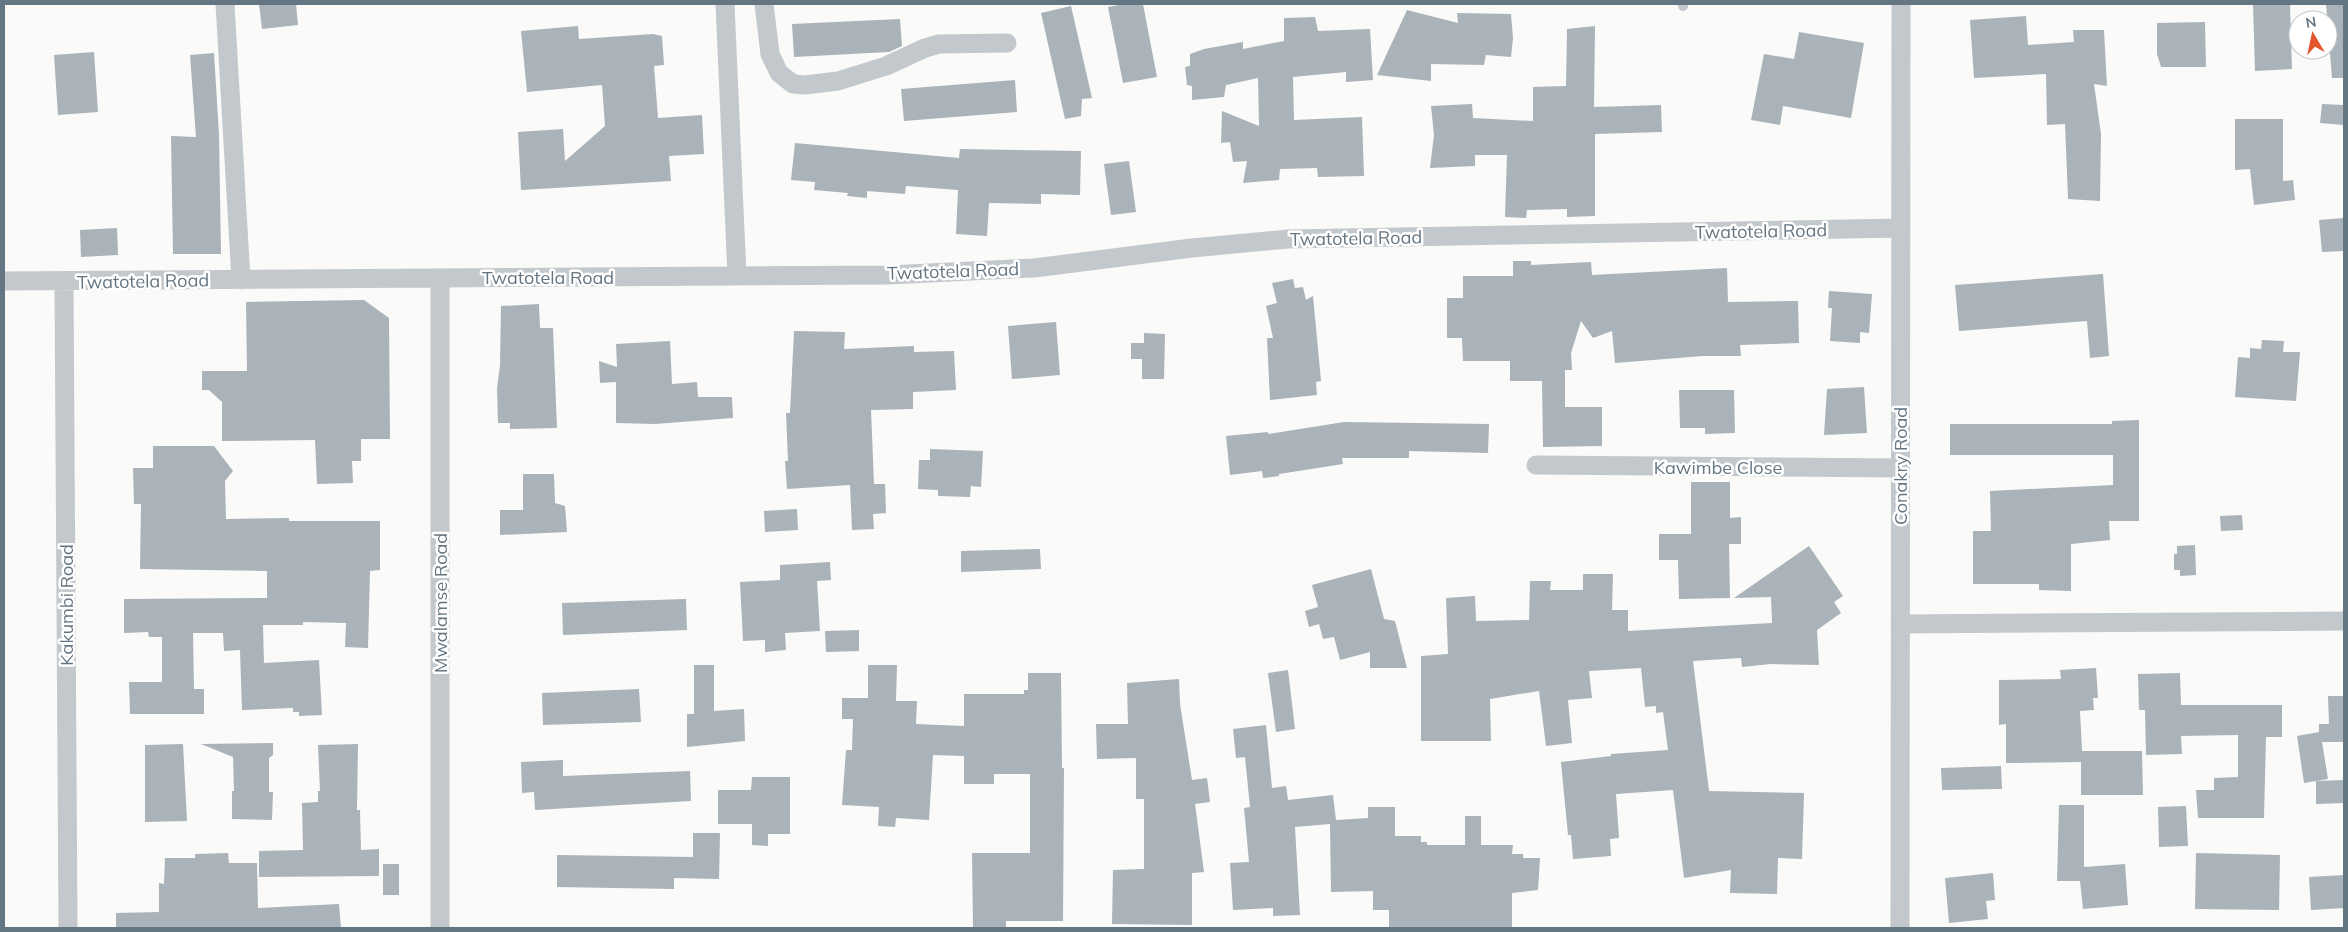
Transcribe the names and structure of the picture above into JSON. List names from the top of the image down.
{
  "streets": {
    "street": [
      "Twatotela Road",
      "Conakry Road",
      "Kawimbe Close",
      "Mwalamse Road",
      "Kakumbi Road"
    ]
  },
  "crossings": [
    ["Twatotela Road", "Conakry Road"],
    ["Twatotela Road", "Mwalamse Road"],
    ["Twatotela Road", "Kakumbi Road"],
    ["Conakry Road", "Kawimbe Close"]
  ],
  "north": "top"
}
